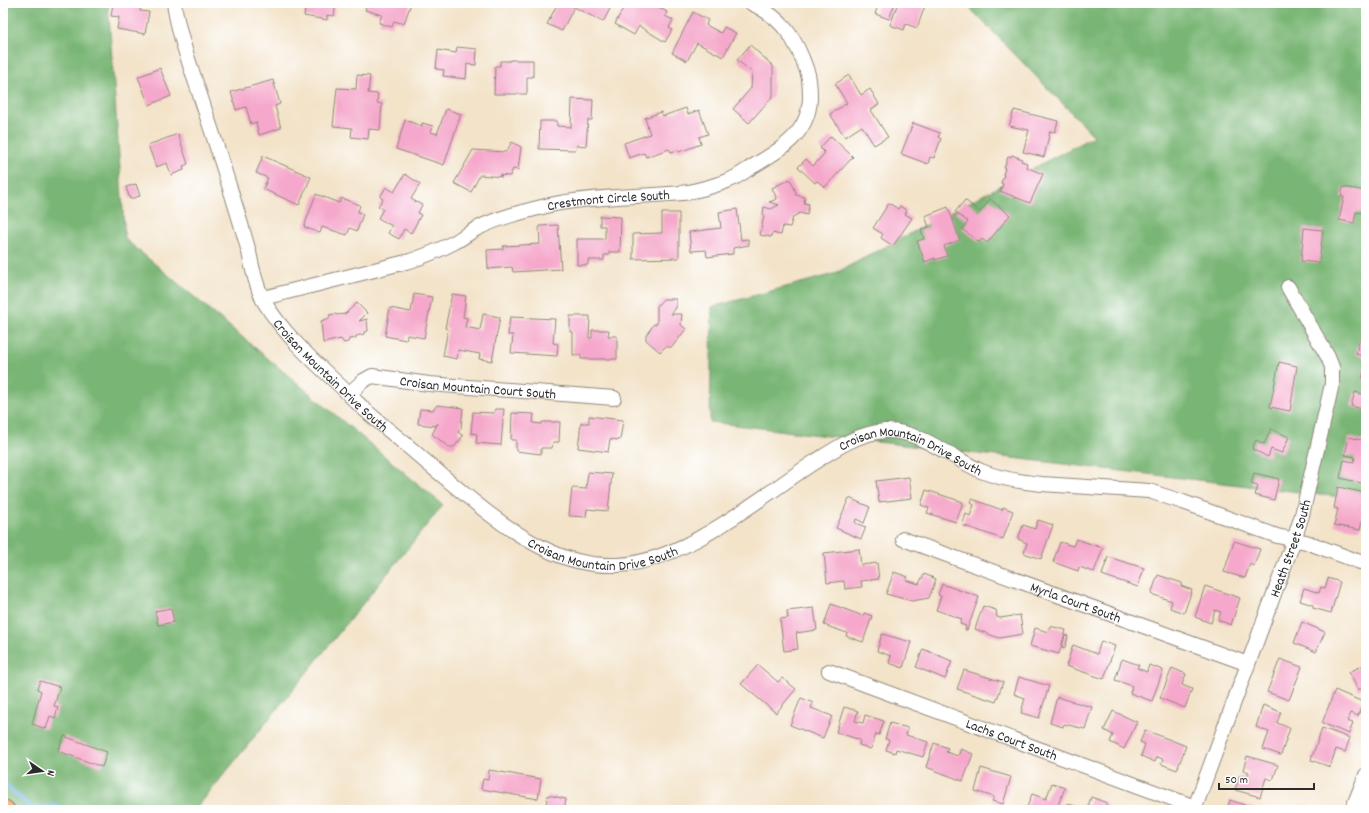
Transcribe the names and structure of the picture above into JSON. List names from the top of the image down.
{
  "streets": {
    "street": [
      "Crestmont Circle South",
      "Croisan Mountain Drive South",
      "Croisan Mountain Court South",
      "Heath Street South",
      "Myrla Court South",
      "Lachs Court South"
    ]
  },
  "crossings": [
    ["Crestmont Circle South", "Croisan Mountain Drive South"],
    ["Croisan Mountain Drive South", "Croisan Mountain Court South"],
    ["Croisan Mountain Drive South", "Heath Street South"],
    ["Heath Street South", "Myrla Court South"],
    ["Heath Street South", "Lachs Court South"]
  ],
  "scale_bar": "50 m",
  "north": "right"
}
